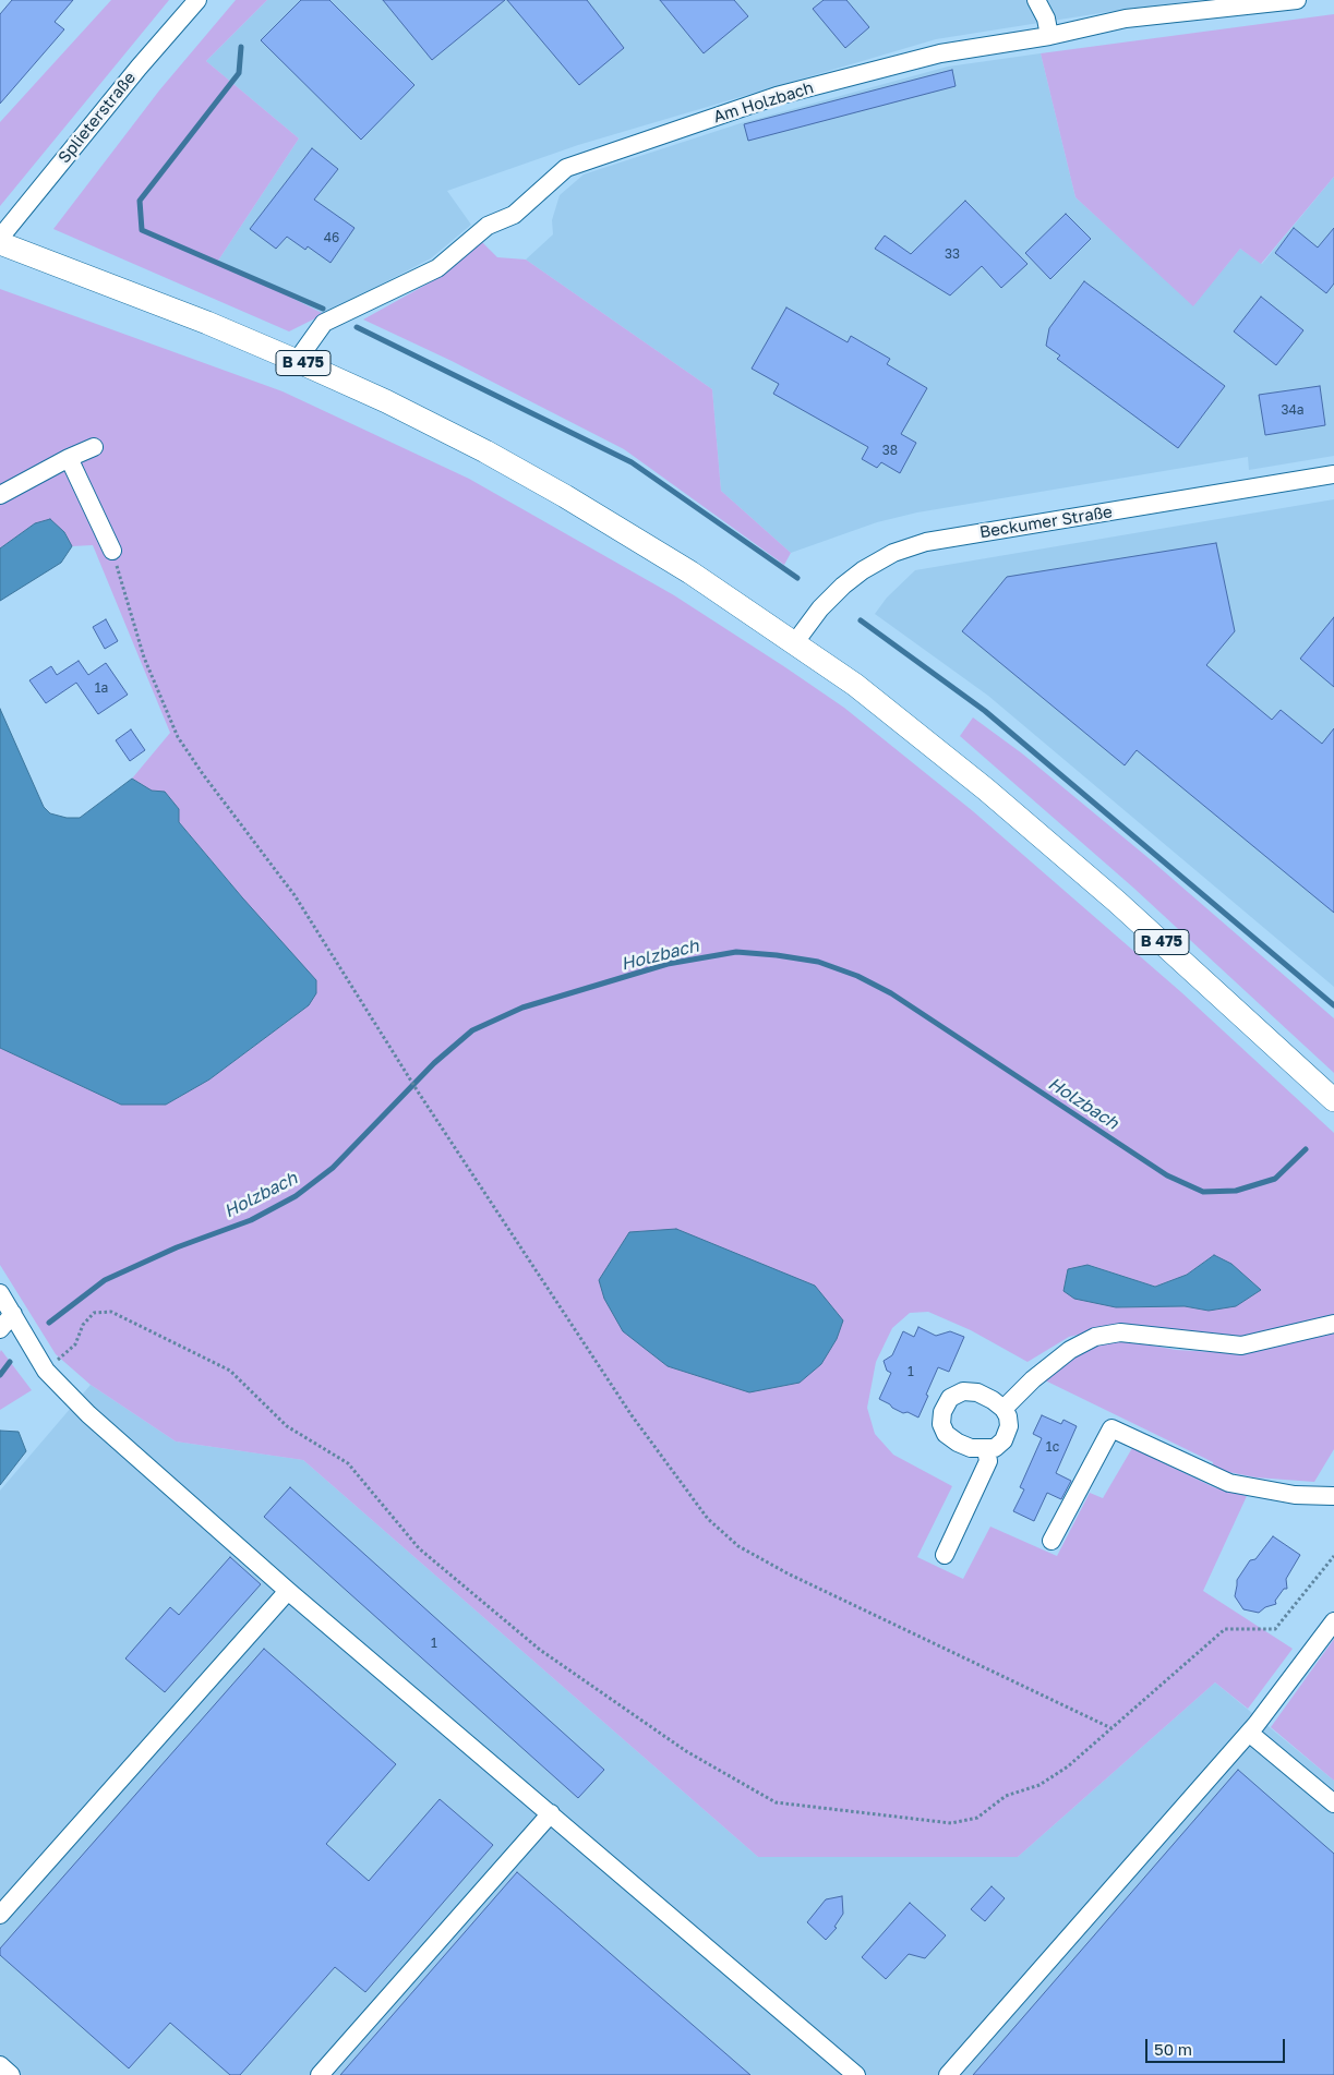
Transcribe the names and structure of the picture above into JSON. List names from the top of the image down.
{
  "streets": {
    "main road": ["B 475"],
    "street": ["Am Holzbach", "Splieterstraße", "Beckumer Straße"]
  },
  "crossings": [
    ["Am Holzbach", "B 475"],
    ["B 475", "Beckumer Straße"]
  ],
  "water": ["Holzbach"],
  "house_numbers": [
    "46",
    "33",
    "34a",
    "38",
    "1a",
    "1",
    "1c",
    "1"
  ],
  "scale_bar": "50 m"
}
